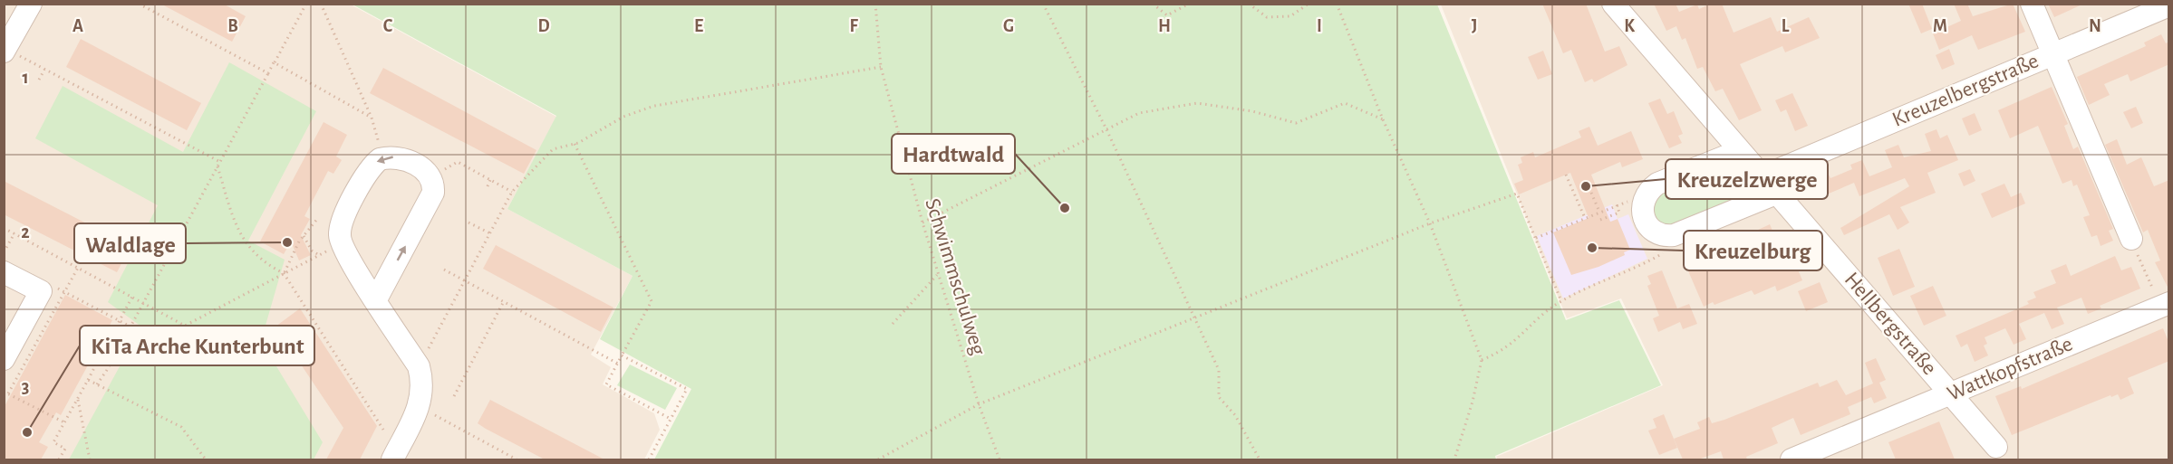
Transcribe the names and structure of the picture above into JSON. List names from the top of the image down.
{
  "streets": {
    "street": ["Kreuzelbergstraße", "Hellbergstraße", "Wattkopfstraße"],
    "path": ["Schwimmschulweg"]
  },
  "crossings": [
    ["Kreuzelbergstraße", "Hellbergstraße"],
    ["Hellbergstraße", "Wattkopfstraße"]
  ],
  "places": [
    "Kreuzelzwerge",
    "Hardtwald",
    "Waldlage",
    "Kreuzelburg",
    "KiTa Arche Kunterbunt"
  ],
  "grid": {
    "columns": [
      "A",
      "B",
      "C",
      "D",
      "E",
      "F",
      "G",
      "H",
      "I",
      "J",
      "K",
      "L",
      "M",
      "N"
    ],
    "rows": ["1", "2", "3"]
  }
}
